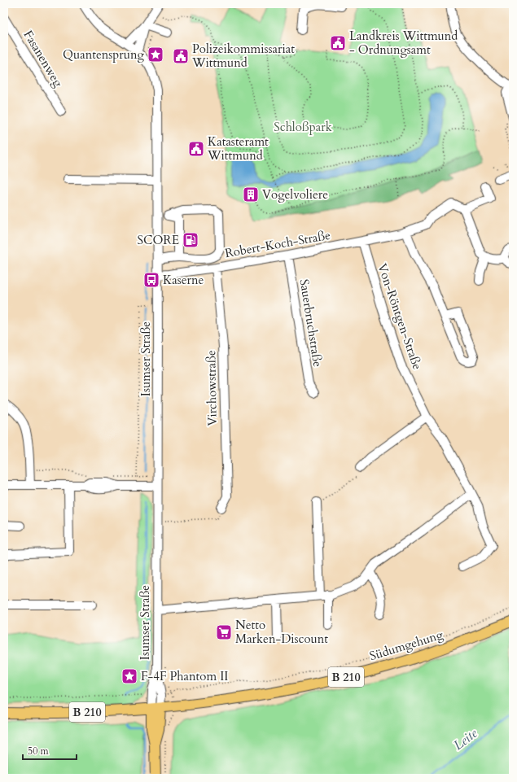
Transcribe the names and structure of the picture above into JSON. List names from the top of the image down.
{
  "streets": {
    "main road": ["Südumgehung", "B 210"],
    "street": [
      "Fasanenweg",
      "Robert-Koch-Straße",
      "Von-Röntgen-Straße",
      "Sauerbruchstraße",
      "Isumser Straße",
      "Virchowstraße"
    ]
  },
  "crossings": [
    ["Robert-Koch-Straße", "Von-Röntgen-Straße"],
    ["Robert-Koch-Straße", "Sauerbruchstraße"],
    ["Robert-Koch-Straße", "Isumser Straße"],
    ["Robert-Koch-Straße", "Virchowstraße"],
    ["Isumser Straße", "B 210"],
    ["Südumgehung", "B 210"]
  ],
  "water": ["Leite"],
  "parks": ["Schloßpark"],
  "places": {
    "public building": ["Landkreis Wittmund - Ordnungsamt", "Polizeikommissariat Wittmund", "Katasteramt Wittmund"],
    "place": ["Quantensprung", "F-4F Phantom II"],
    "building": ["Vogelvoliere"],
    "fuel station": ["SCORE"],
    "bus stop": ["Kaserne"],
    "supermarket": ["Netto Marken-Discount"]
  },
  "scale_bar": "50 m"
}
